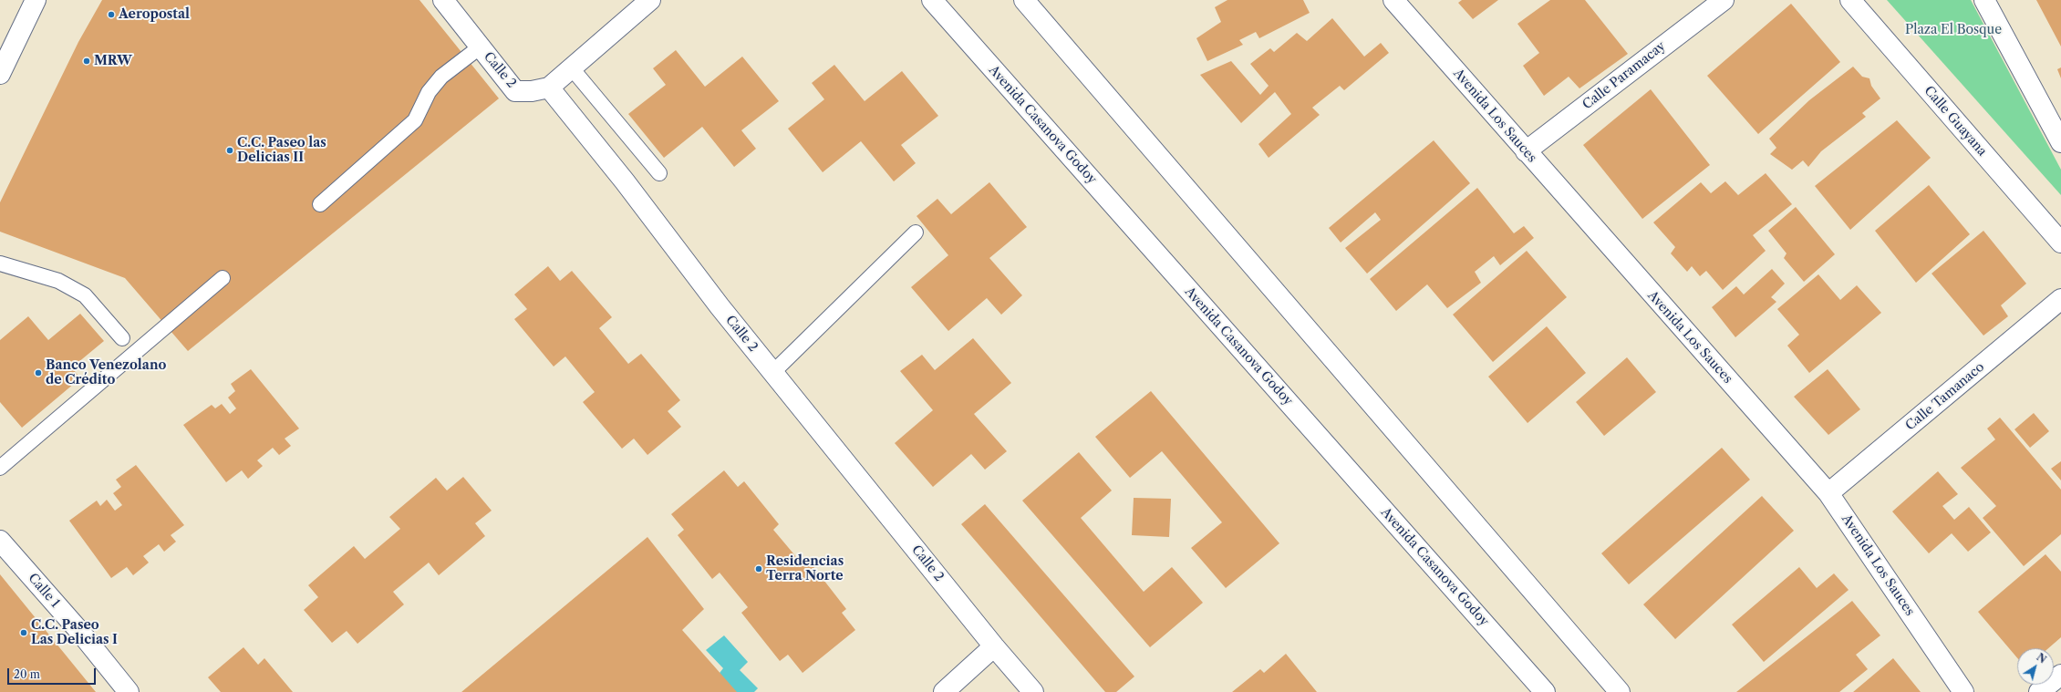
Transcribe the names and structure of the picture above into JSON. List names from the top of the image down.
{
  "streets": {
    "street": [
      "Calle 2",
      "Calle Paramacay",
      "Avenida Los Sauces",
      "Calle Guayana",
      "Avenida Casanova Godoy",
      "Calle Tamanaco",
      "Calle 1"
    ]
  },
  "crossings": [
    ["Calle Paramacay", "Avenida Los Sauces"],
    ["Avenida Los Sauces", "Calle Tamanaco"]
  ],
  "parks": ["Plaza El Bosque"],
  "places": [
    "Aeropostal",
    "MRW",
    "C.C. Paseo las Delicias II",
    "Banco Venezolano de Crédito",
    "Residencias Terra Norte",
    "C.C. Paseo Las Delicias I"
  ],
  "scale_bar": "20 m",
  "north": "top right"
}
